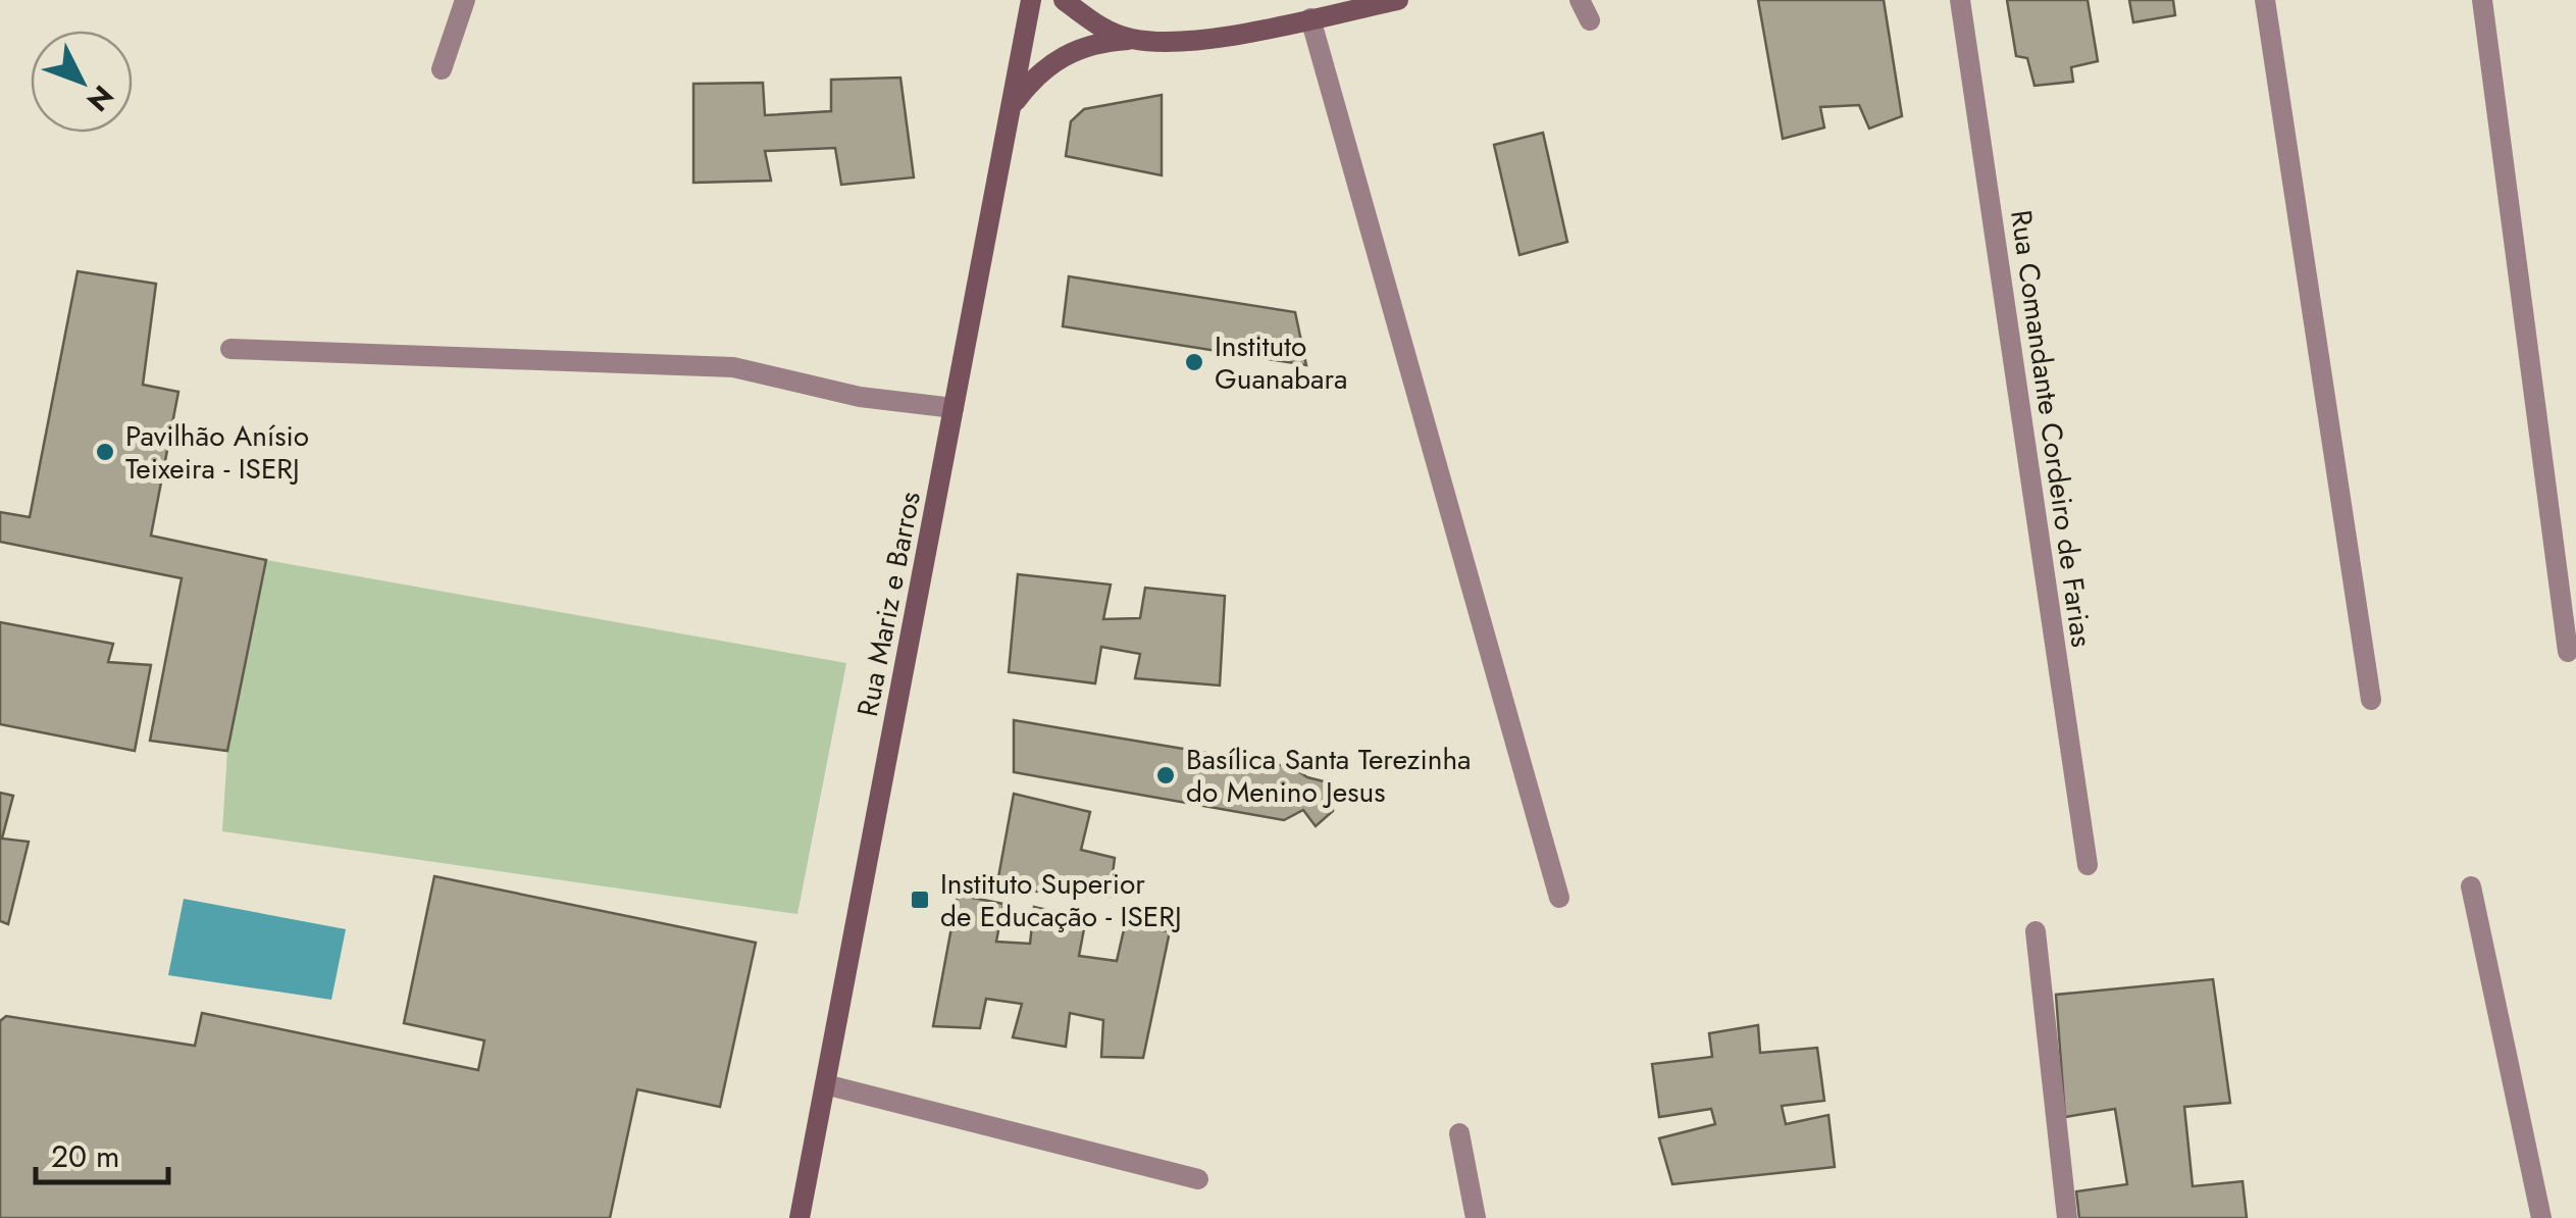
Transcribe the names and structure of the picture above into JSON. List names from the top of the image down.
{
  "streets": {
    "street": ["Rua Comandante Cordeiro de Farias", "Rua Mariz e Barros"]
  },
  "places": {
    "other": ["Instituto Guanabara", "Pavilhão Anísio Teixeira - ISERJ", "Basílica Santa Terezinha do Menino Jesus"],
    "transit": ["Instituto Superior de Educação - ISERJ"]
  },
  "scale_bar": "20 m",
  "north": "bottom right"
}
